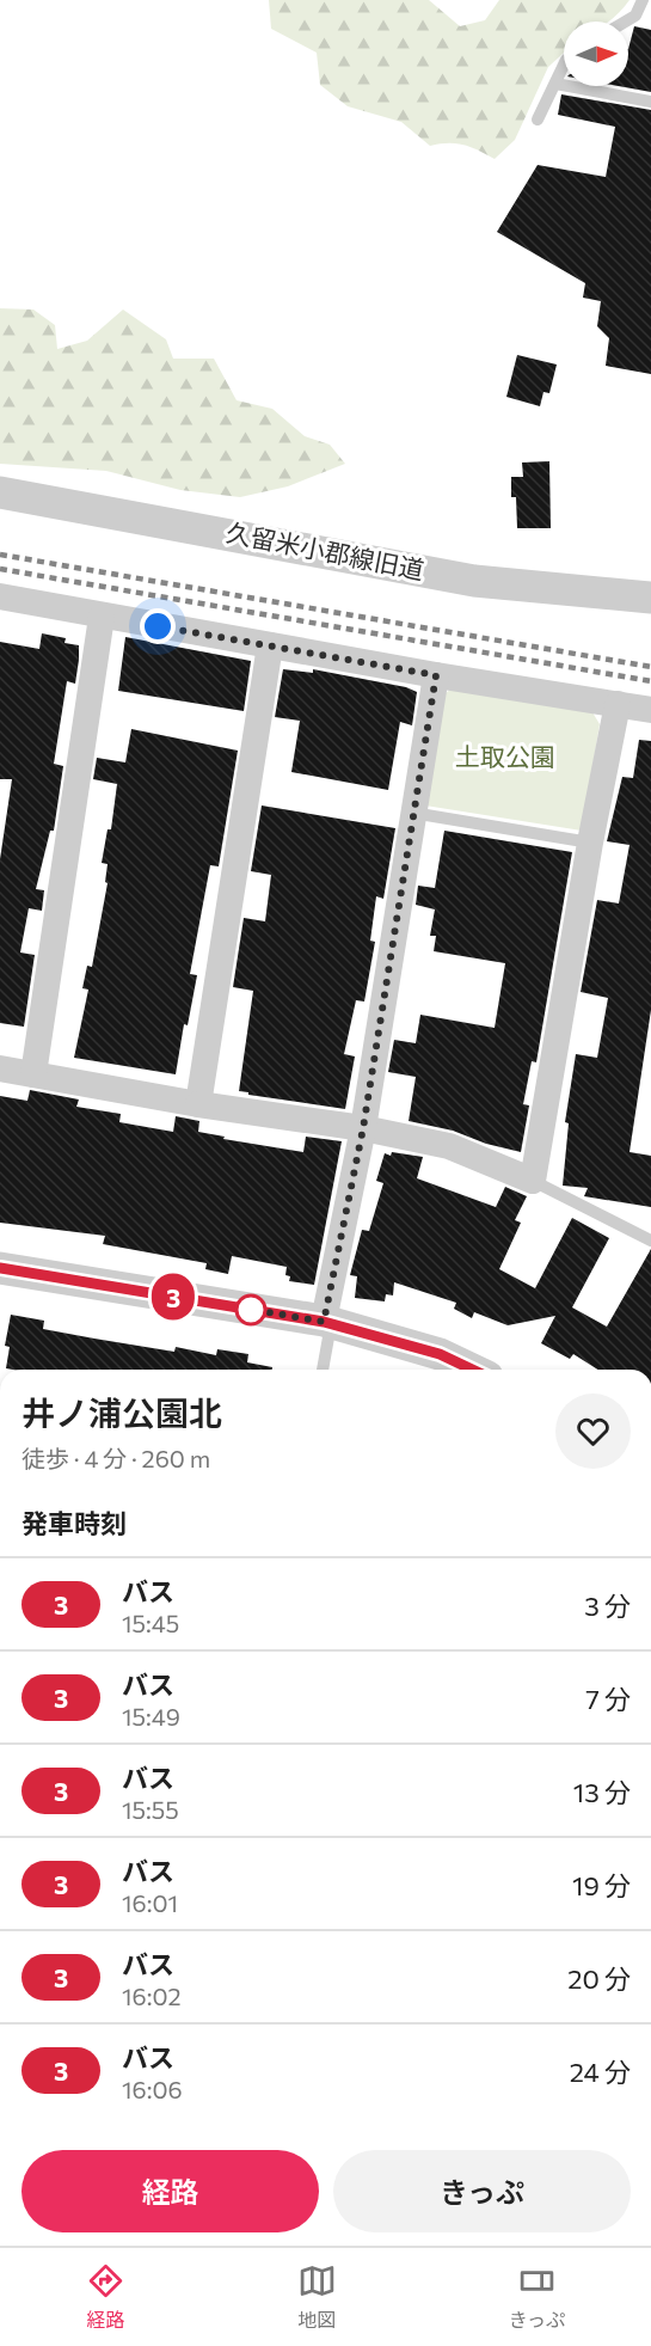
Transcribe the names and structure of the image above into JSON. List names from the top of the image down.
{
  "streets": {
    "street": ["久留米小郡線旧道"]
  },
  "parks": ["土取公園"],
  "lines": ["bus line 3"],
  "north": "right",
  "page": {
    "on_map": "3",
    "heading": [
      ["井ノ浦公園北", "徒歩 · 4 分 · 260 m"],
      "発車時刻"
    ],
    "list": [
      {
        "mark": "3",
        "name": "バス",
        "note": "15:45",
        "value": "3 分"
      },
      {
        "mark": "3",
        "name": "バス",
        "note": "15:49",
        "value": "7 分"
      },
      {
        "mark": "3",
        "name": "バス",
        "note": "15:55",
        "value": "13 分"
      },
      {
        "mark": "3",
        "name": "バス",
        "note": "16:01",
        "value": "19 分"
      },
      {
        "mark": "3",
        "name": "バス",
        "note": "16:02",
        "value": "20 分"
      },
      {
        "mark": "3",
        "name": "バス",
        "note": "16:06",
        "value": "24 分"
      }
    ],
    "buttons": ["経路", "きっぷ"],
    "tabs": ["経路", "地図", "きっぷ"]
  }
}
